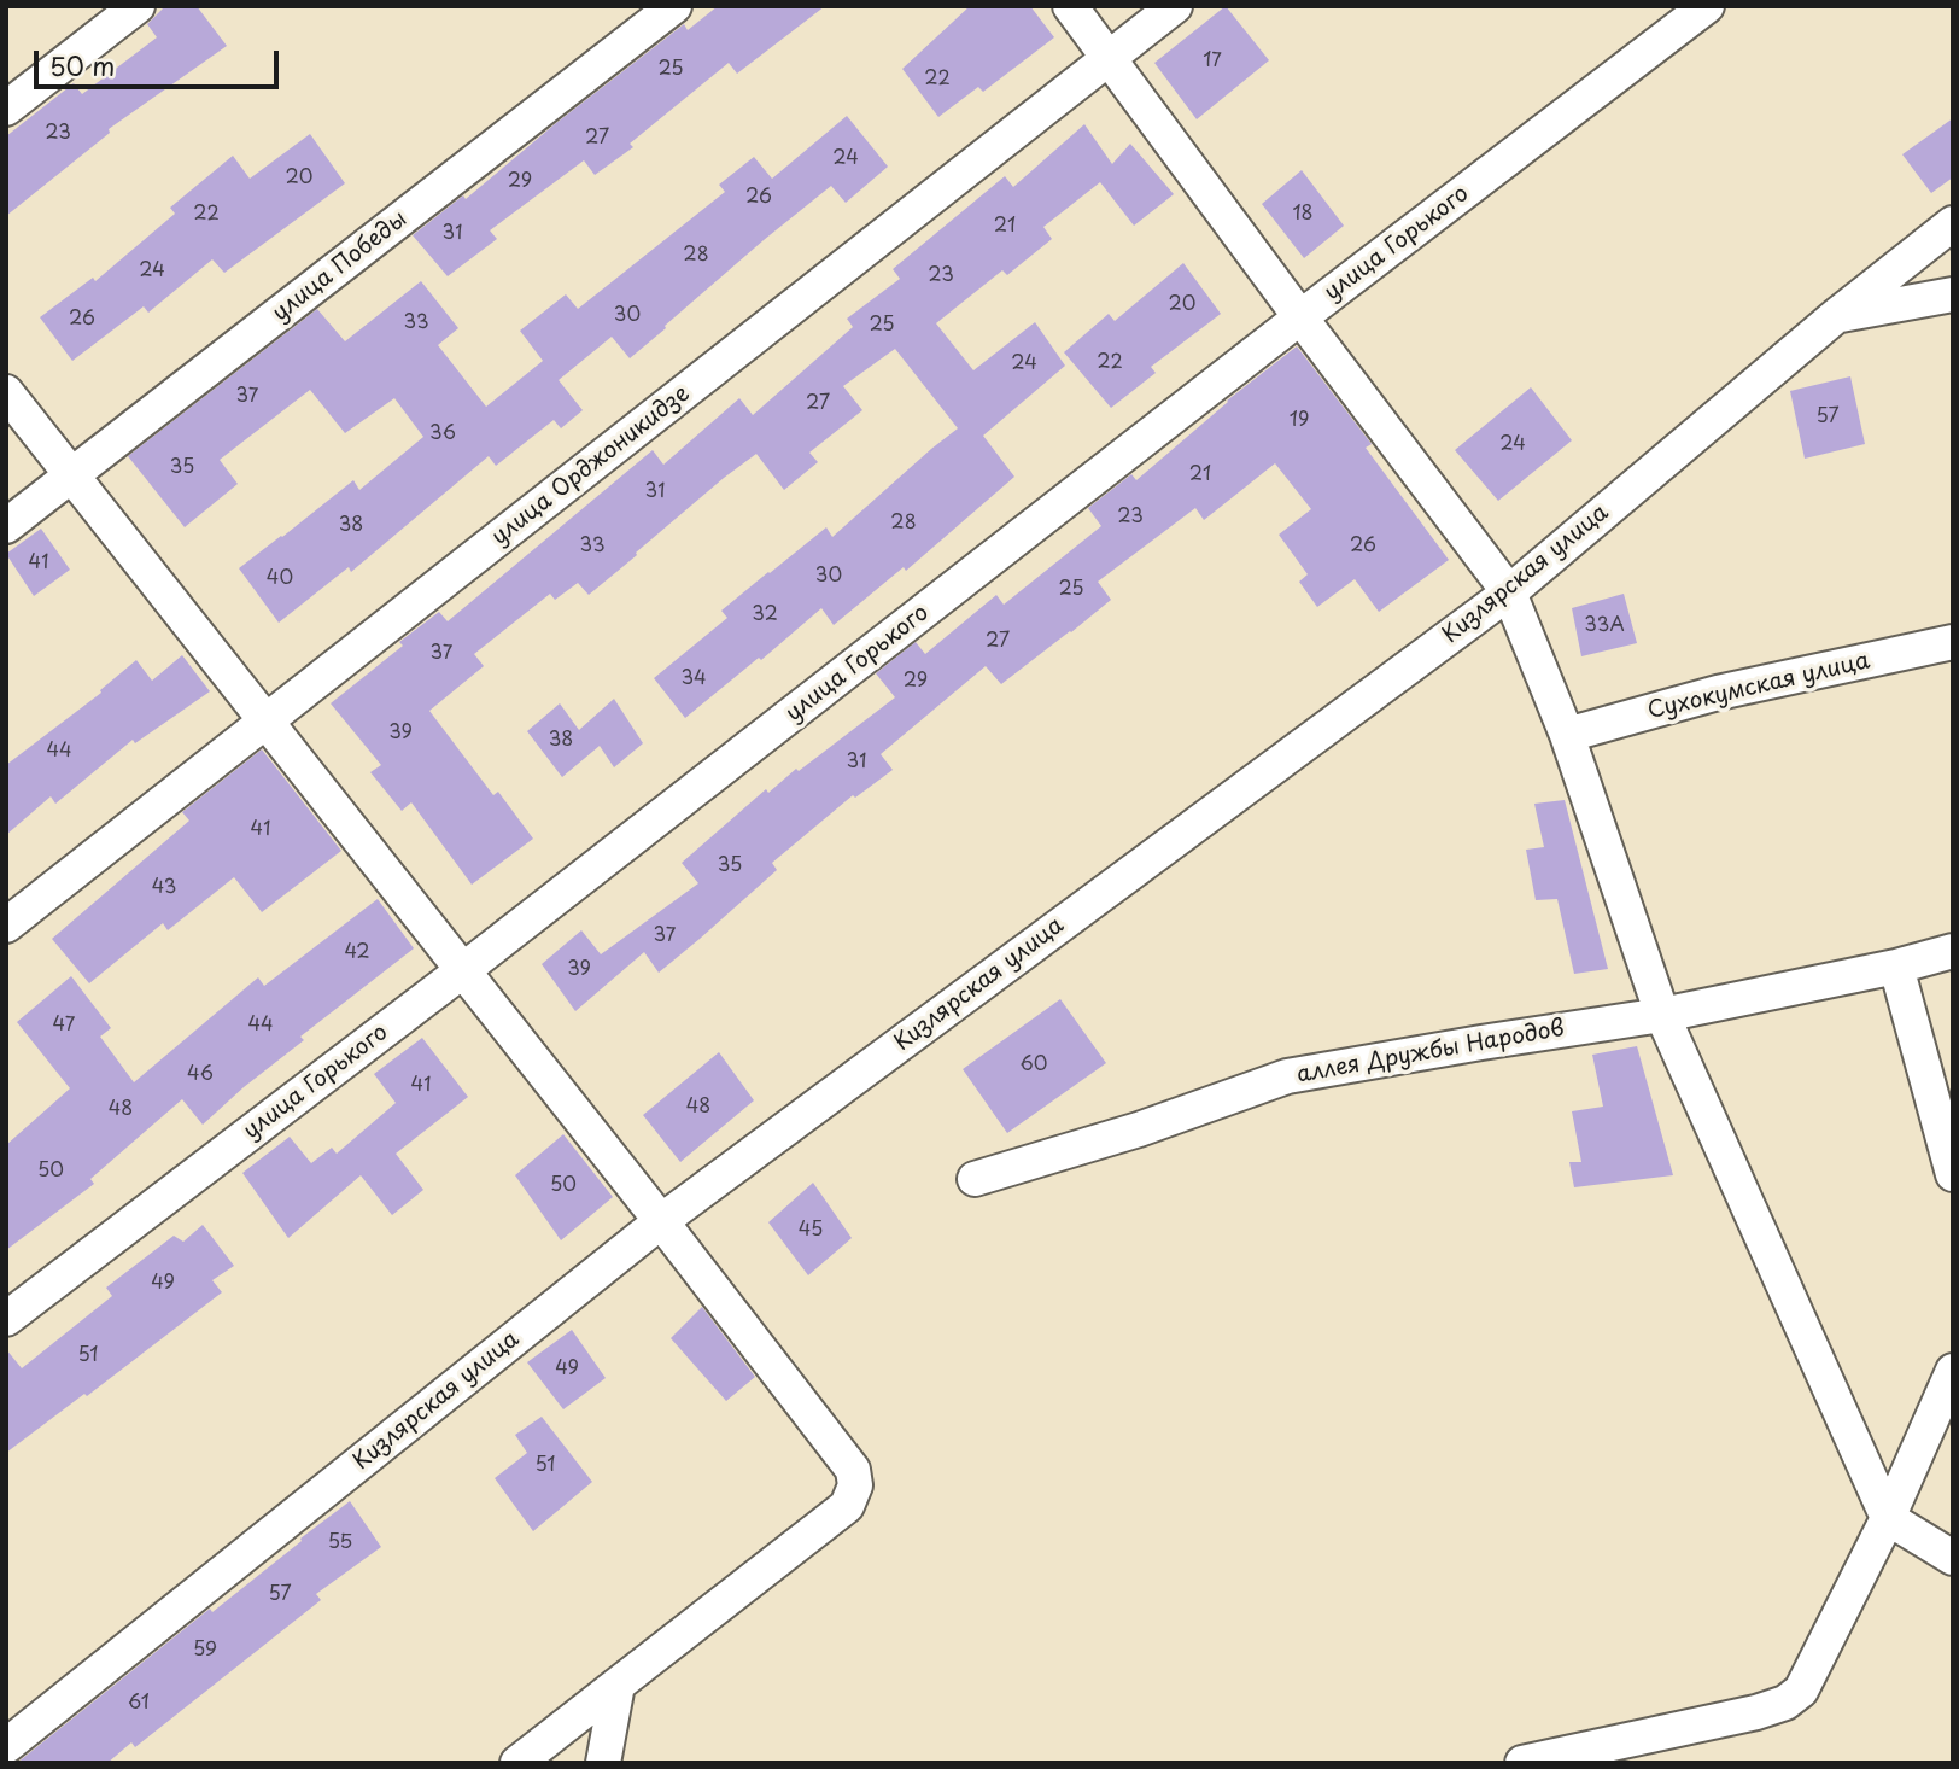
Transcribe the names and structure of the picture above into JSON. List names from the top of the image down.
{
  "streets": {
    "street": [
      "улица Горького",
      "улица Победы",
      "улица Орджоникидзе",
      "Кизлярская улица",
      "Сухокумская улица",
      "аллея Дружбы Народов"
    ]
  },
  "house_numbers": [
    "17",
    "25",
    "22",
    "23",
    "27",
    "24",
    "20",
    "29",
    "26",
    "22",
    "18",
    "21",
    "31",
    "28",
    "24",
    "23",
    "20",
    "30",
    "26",
    "33",
    "25",
    "22",
    "24",
    "37",
    "27",
    "57",
    "19",
    "36",
    "24",
    "35",
    "21",
    "31",
    "23",
    "28",
    "38",
    "33",
    "26",
    "41",
    "30",
    "40",
    "25",
    "32",
    "33А",
    "27",
    "37",
    "34",
    "29",
    "39",
    "38",
    "44",
    "31",
    "41",
    "35",
    "43",
    "37",
    "42",
    "39",
    "47",
    "44",
    "60",
    "46",
    "41",
    "48",
    "48",
    "50",
    "50",
    "45",
    "49",
    "51",
    "49",
    "51",
    "55",
    "57",
    "59",
    "61"
  ],
  "scale_bar": "50 m"
}
